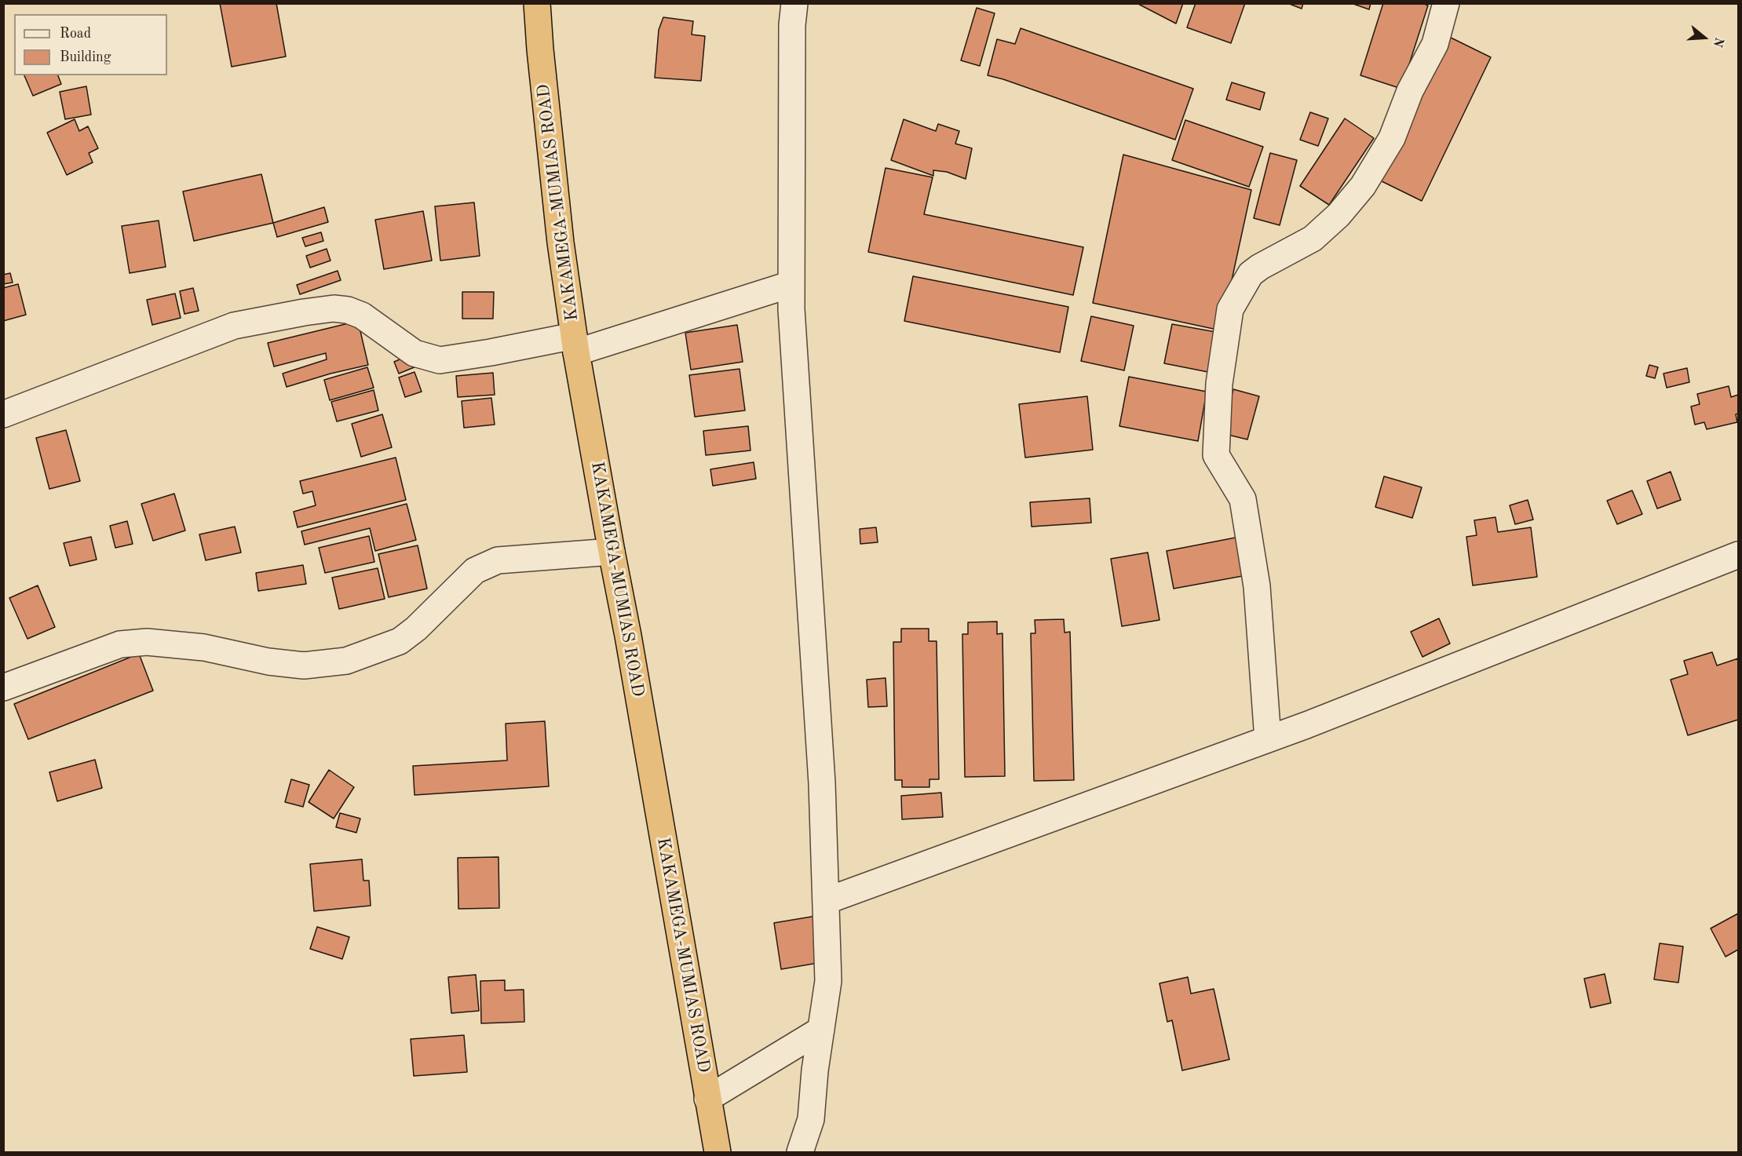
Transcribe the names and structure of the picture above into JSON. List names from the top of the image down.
{
  "streets": {
    "highway": ["KAKAMEGA-MUMIAS ROAD"]
  },
  "legend": ["Road", "Building"],
  "north": "right"
}
